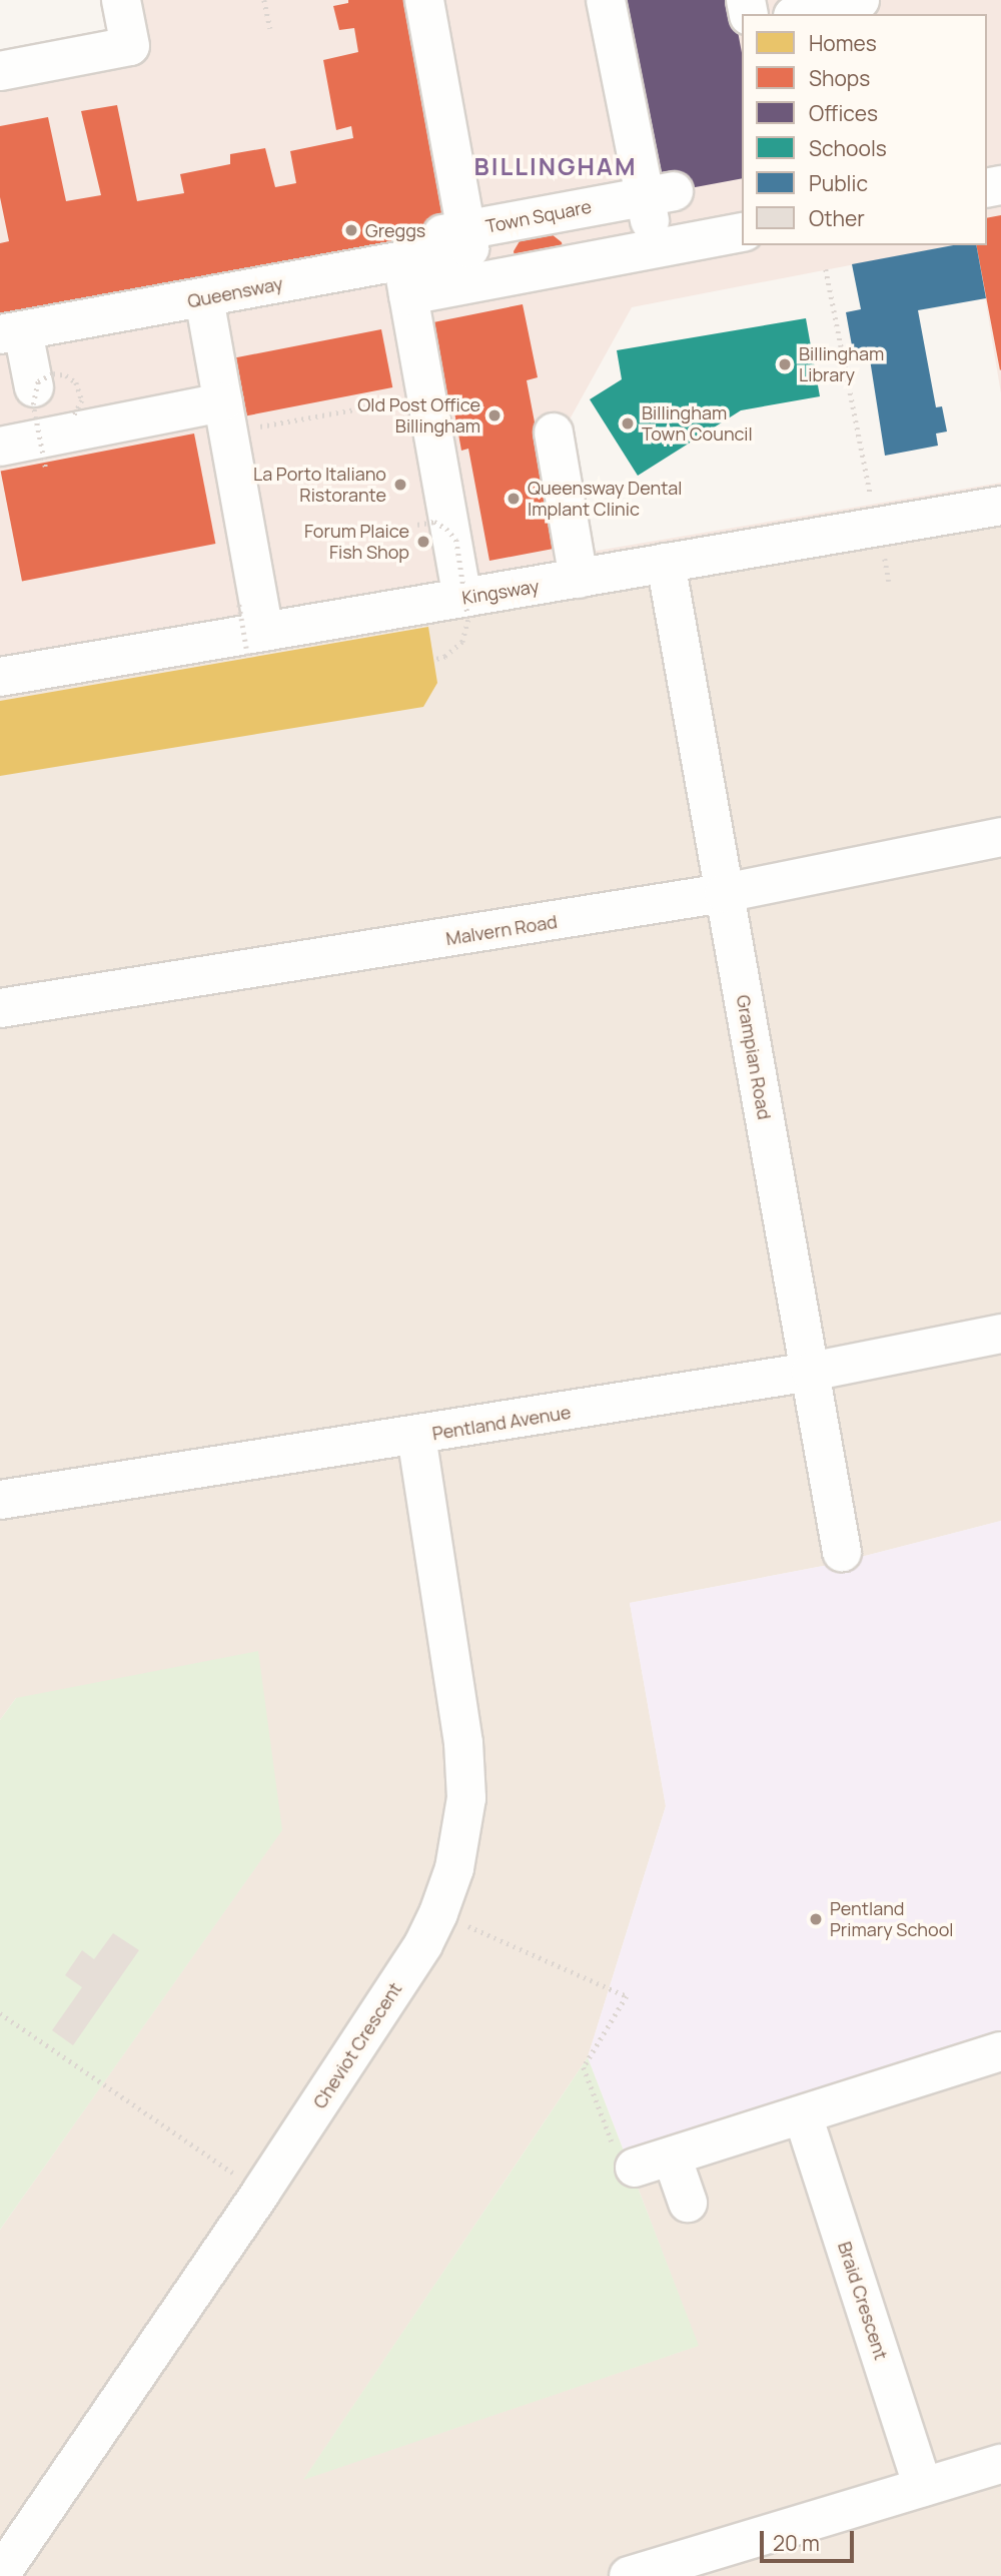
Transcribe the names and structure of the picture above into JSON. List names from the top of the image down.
{
  "streets": {
    "street": [
      "Town Square",
      "Queensway",
      "Kingsway",
      "Malvern Road",
      "Grampian Road",
      "Pentland Avenue",
      "Cheviot Crescent",
      "Braid Crescent"
    ]
  },
  "crossings": [
    ["Town Square", "Queensway"],
    ["Kingsway", "Grampian Road"],
    ["Malvern Road", "Grampian Road"],
    ["Grampian Road", "Pentland Avenue"],
    ["Pentland Avenue", "Cheviot Crescent"]
  ],
  "districts": ["BILLINGHAM"],
  "places": [
    "Greggs",
    "Billingham Library",
    "Old Post Office Billingham",
    "Billingham Town Council",
    "La Porto Italiano Ristorante",
    "Queensway Dental Implant Clinic",
    "Forum Plaice Fish Shop",
    "Pentland Primary School"
  ],
  "legend": [
    "Homes",
    "Shops",
    "Offices",
    "Schools",
    "Public",
    "Other"
  ],
  "scale_bar": "20 m"
}
